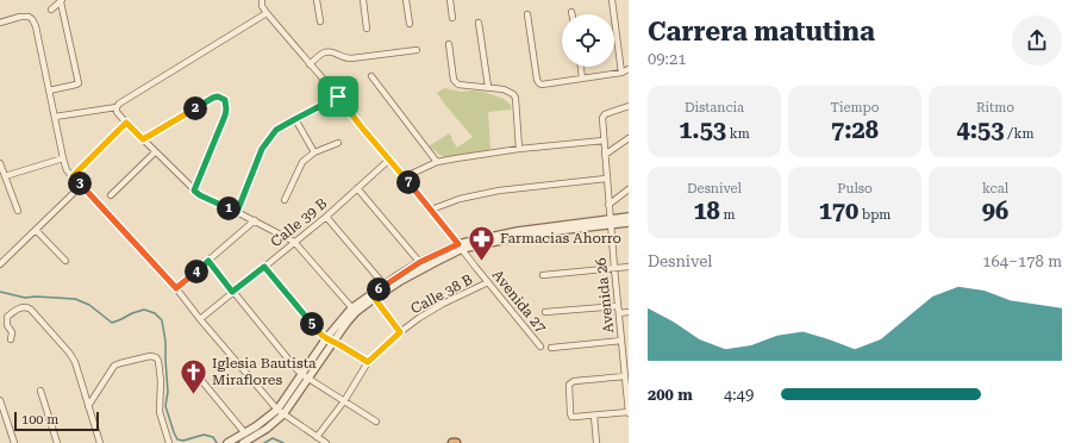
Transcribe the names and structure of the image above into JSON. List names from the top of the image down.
{
  "streets": {
    "street": [
      "Calle 39 B",
      "Calle 38 B",
      "Avenida 26",
      "Avenida 27"
    ]
  },
  "crossings": [
    ["Calle 39 B", "Avenida 27"],
    ["Calle 38 B", "Avenida 27"]
  ],
  "places": {
    "pharmacy": ["Farmacias Ahorro"],
    "church": ["Iglesia Bautista Miraflores"]
  },
  "scale_bar": "100 m",
  "page": {
    "heading": ["Carrera matutina", "09:21"],
    "stats": [
      ["Distancia", "1.53 km"],
      ["Tiempo", "7:28"],
      ["Ritmo", "4:53 /km"],
      ["Desnivel", "18 m"],
      ["Pulso", "170 bpm"],
      ["kcal", "96"]
    ],
    "pins": [
      "2",
      "7",
      "3",
      "1",
      "4",
      "6",
      "5"
    ],
    "chart": ["Desnivel", "164–178 m"],
    "list": [
      {
        "name": "200 m",
        "note": "4:49"
      }
    ],
    "scale": "100 m"
  }
}
